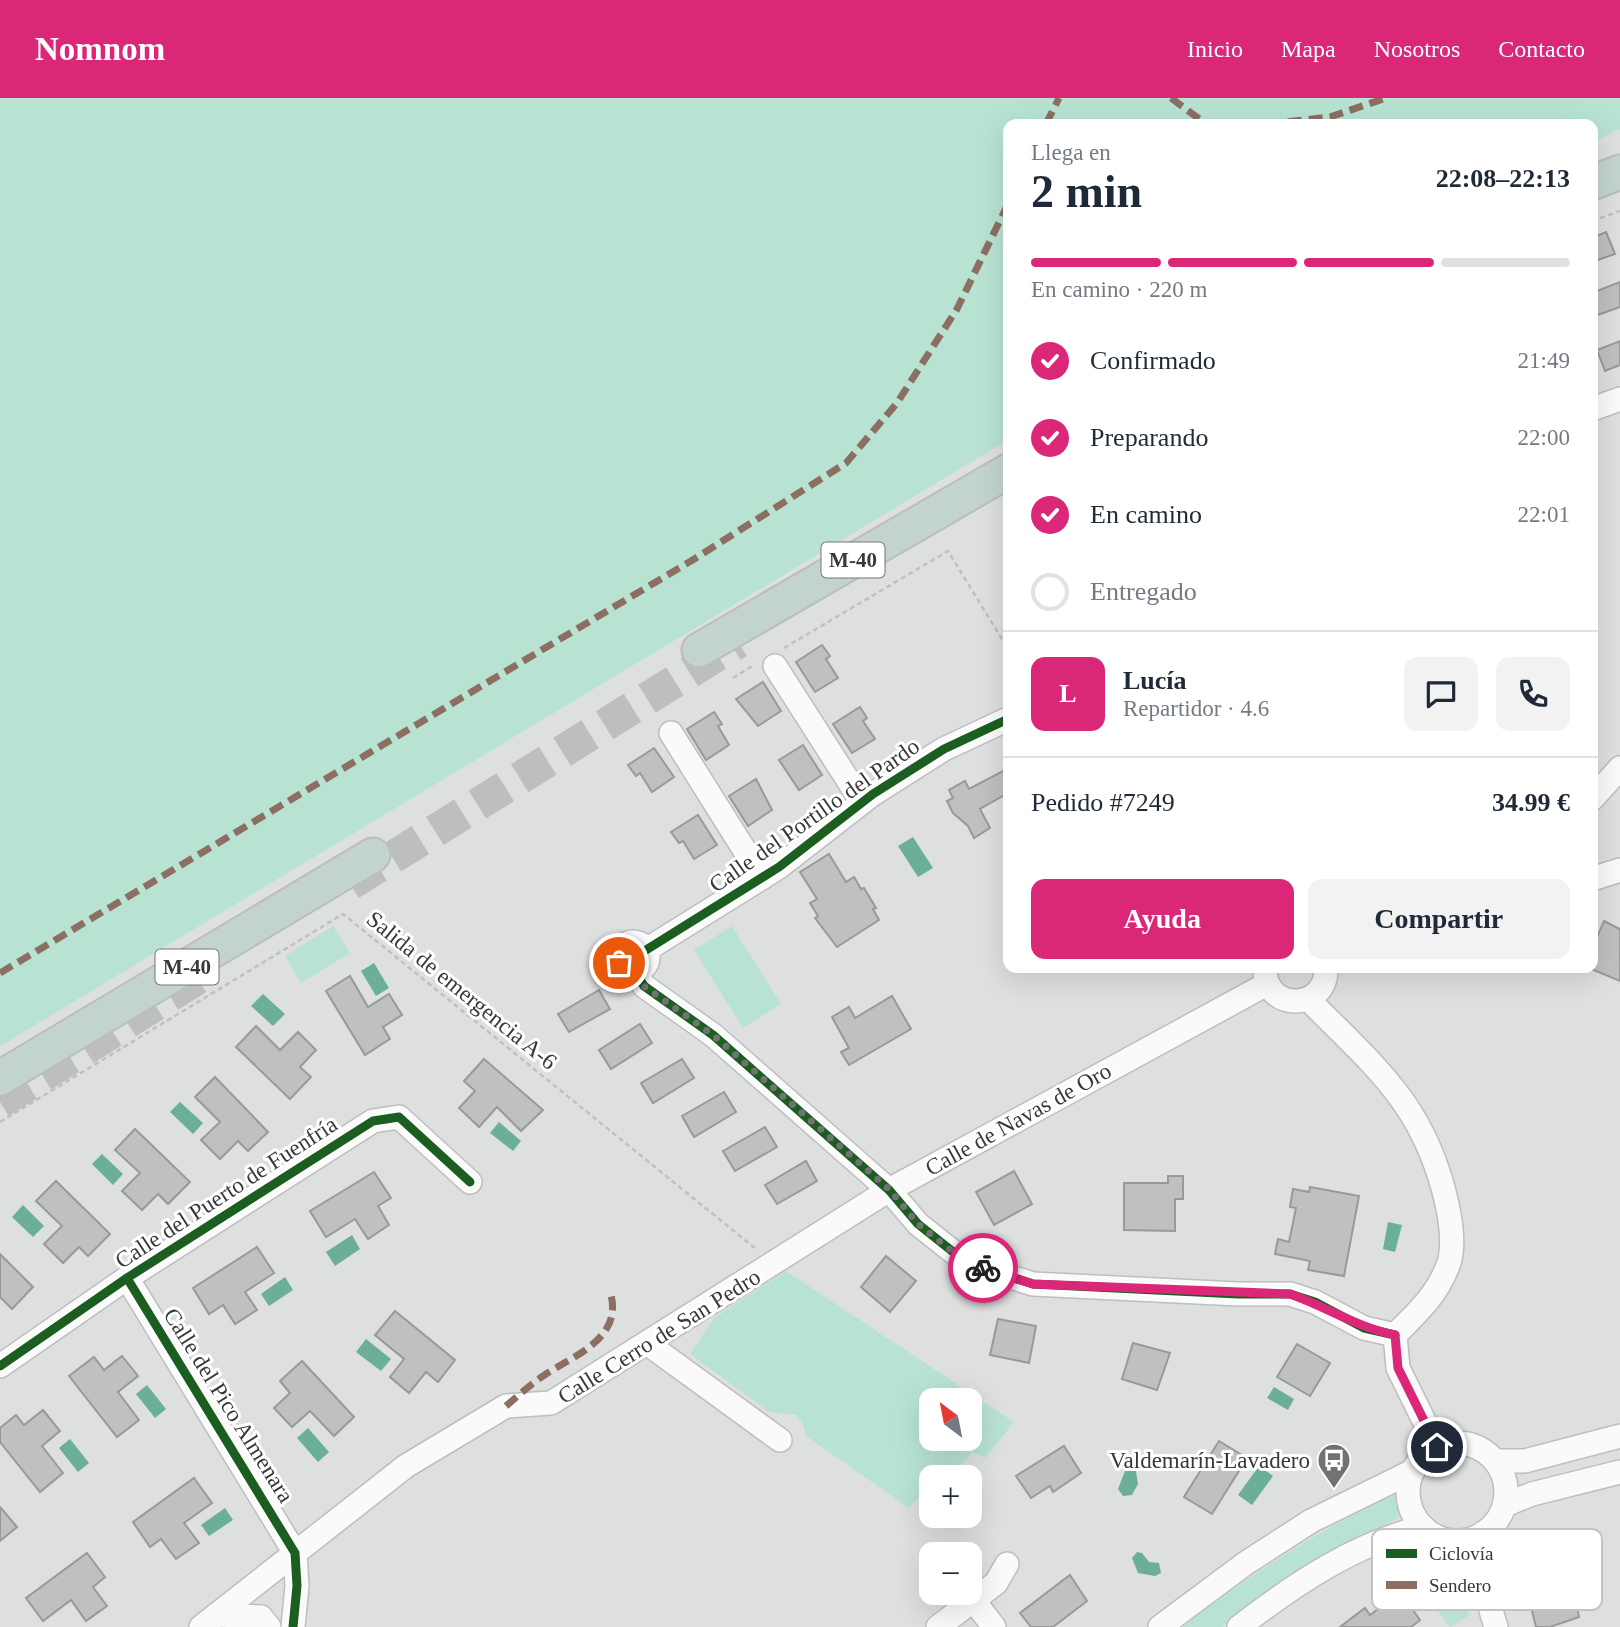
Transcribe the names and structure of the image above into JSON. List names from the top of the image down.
{
  "streets": {
    "highway": ["M-40"],
    "street": [
      "Calle del Portillo del Pardo",
      "Calle de Navas de Oro",
      "Calle del Puerto de Fuenfría",
      "Calle Cerro de San Pedro",
      "Calle del Pico Almenara"
    ],
    "path": ["Salida de emergencia A-6"]
  },
  "crossings": [
    ["Calle del Portillo del Pardo", "Calle de Navas de Oro"],
    ["Salida de emergencia A-6", "Calle de Navas de Oro"],
    ["Salida de emergencia A-6", "Calle Cerro de San Pedro"],
    ["Calle de Navas de Oro", "Calle Cerro de San Pedro"],
    ["Calle del Puerto de Fuenfría", "Calle del Pico Almenara"],
    ["Calle Cerro de San Pedro", "Calle del Pico Almenara"]
  ],
  "places": {
    "bus stop": ["Valdemarín-Lavadero"]
  },
  "legend": ["Ciclovía", "Sendero"],
  "north": "top left",
  "page": {
    "header": "Nomnom",
    "nav": [
      "Inicio",
      "Mapa",
      "Nosotros",
      "Contacto"
    ],
    "heading": ["2 min", "Llega en", "22:08–22:13"],
    "panel": [
      "Lucía",
      "Repartidor · 4.6",
      "Pedido #7249",
      "34.99 €"
    ],
    "bar": "En camino · 220 m",
    "list": [
      ["Confirmado", "21:49"],
      ["Preparando", "22:00"],
      ["En camino", "22:01"],
      "Entregado"
    ],
    "round": "L",
    "buttons": ["Ayuda", "Compartir"],
    "map_buttons": ["+", "−"]
  }
}
